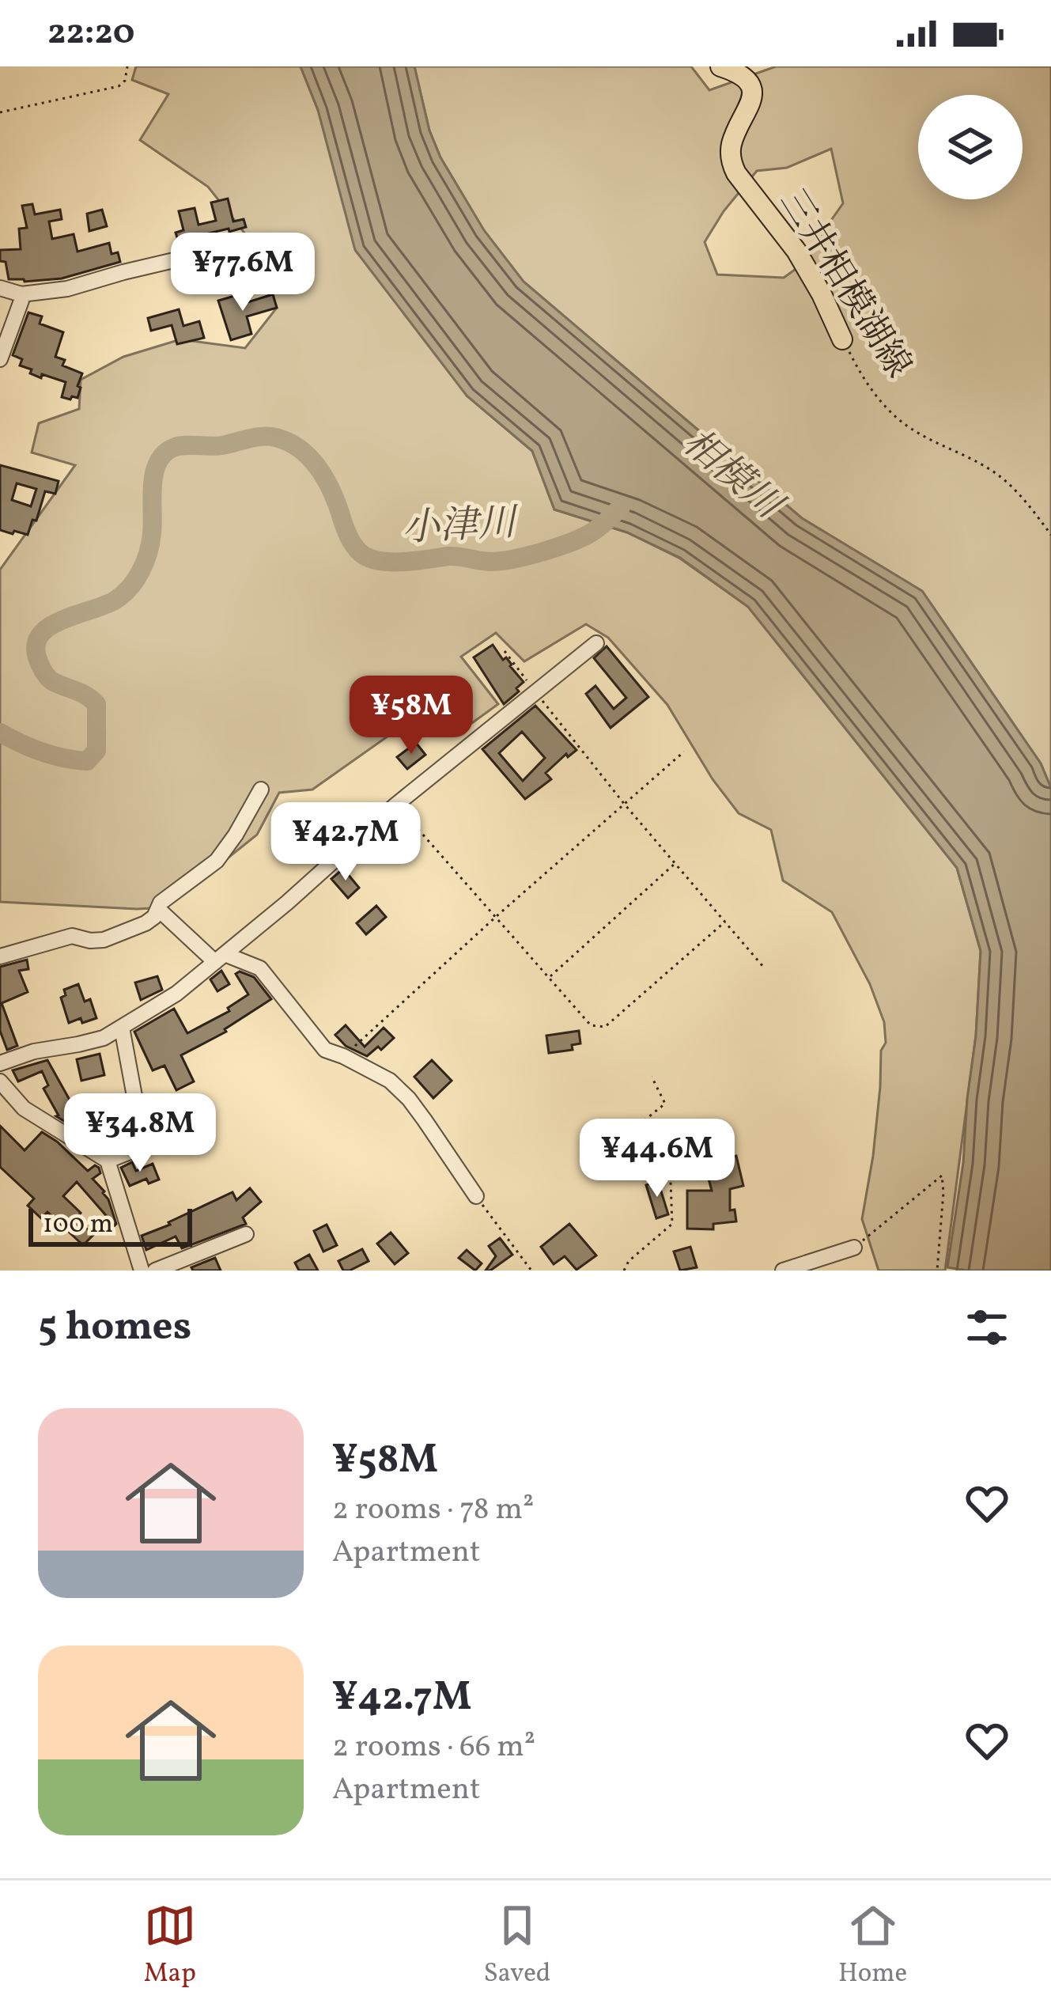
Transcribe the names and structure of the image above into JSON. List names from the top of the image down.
{
  "streets": {
    "main road": ["三井相模湖線"]
  },
  "water": ["相模川", "小津川"],
  "scale_bar": "100 m",
  "page": {
    "status": "22:20",
    "price": [
      "¥77.6M",
      "¥58M",
      "¥42.7M",
      "¥34.8M",
      "¥44.6M"
    ],
    "scale": "100 m",
    "heading": "5 homes",
    "list": [
      {
        "name": "¥58M",
        "note": "2 rooms · 78 m² · Apartment"
      },
      {
        "name": "¥42.7M",
        "note": "2 rooms · 66 m² · Apartment"
      }
    ],
    "tabs": ["Map", "Saved", "Home"]
  }
}
